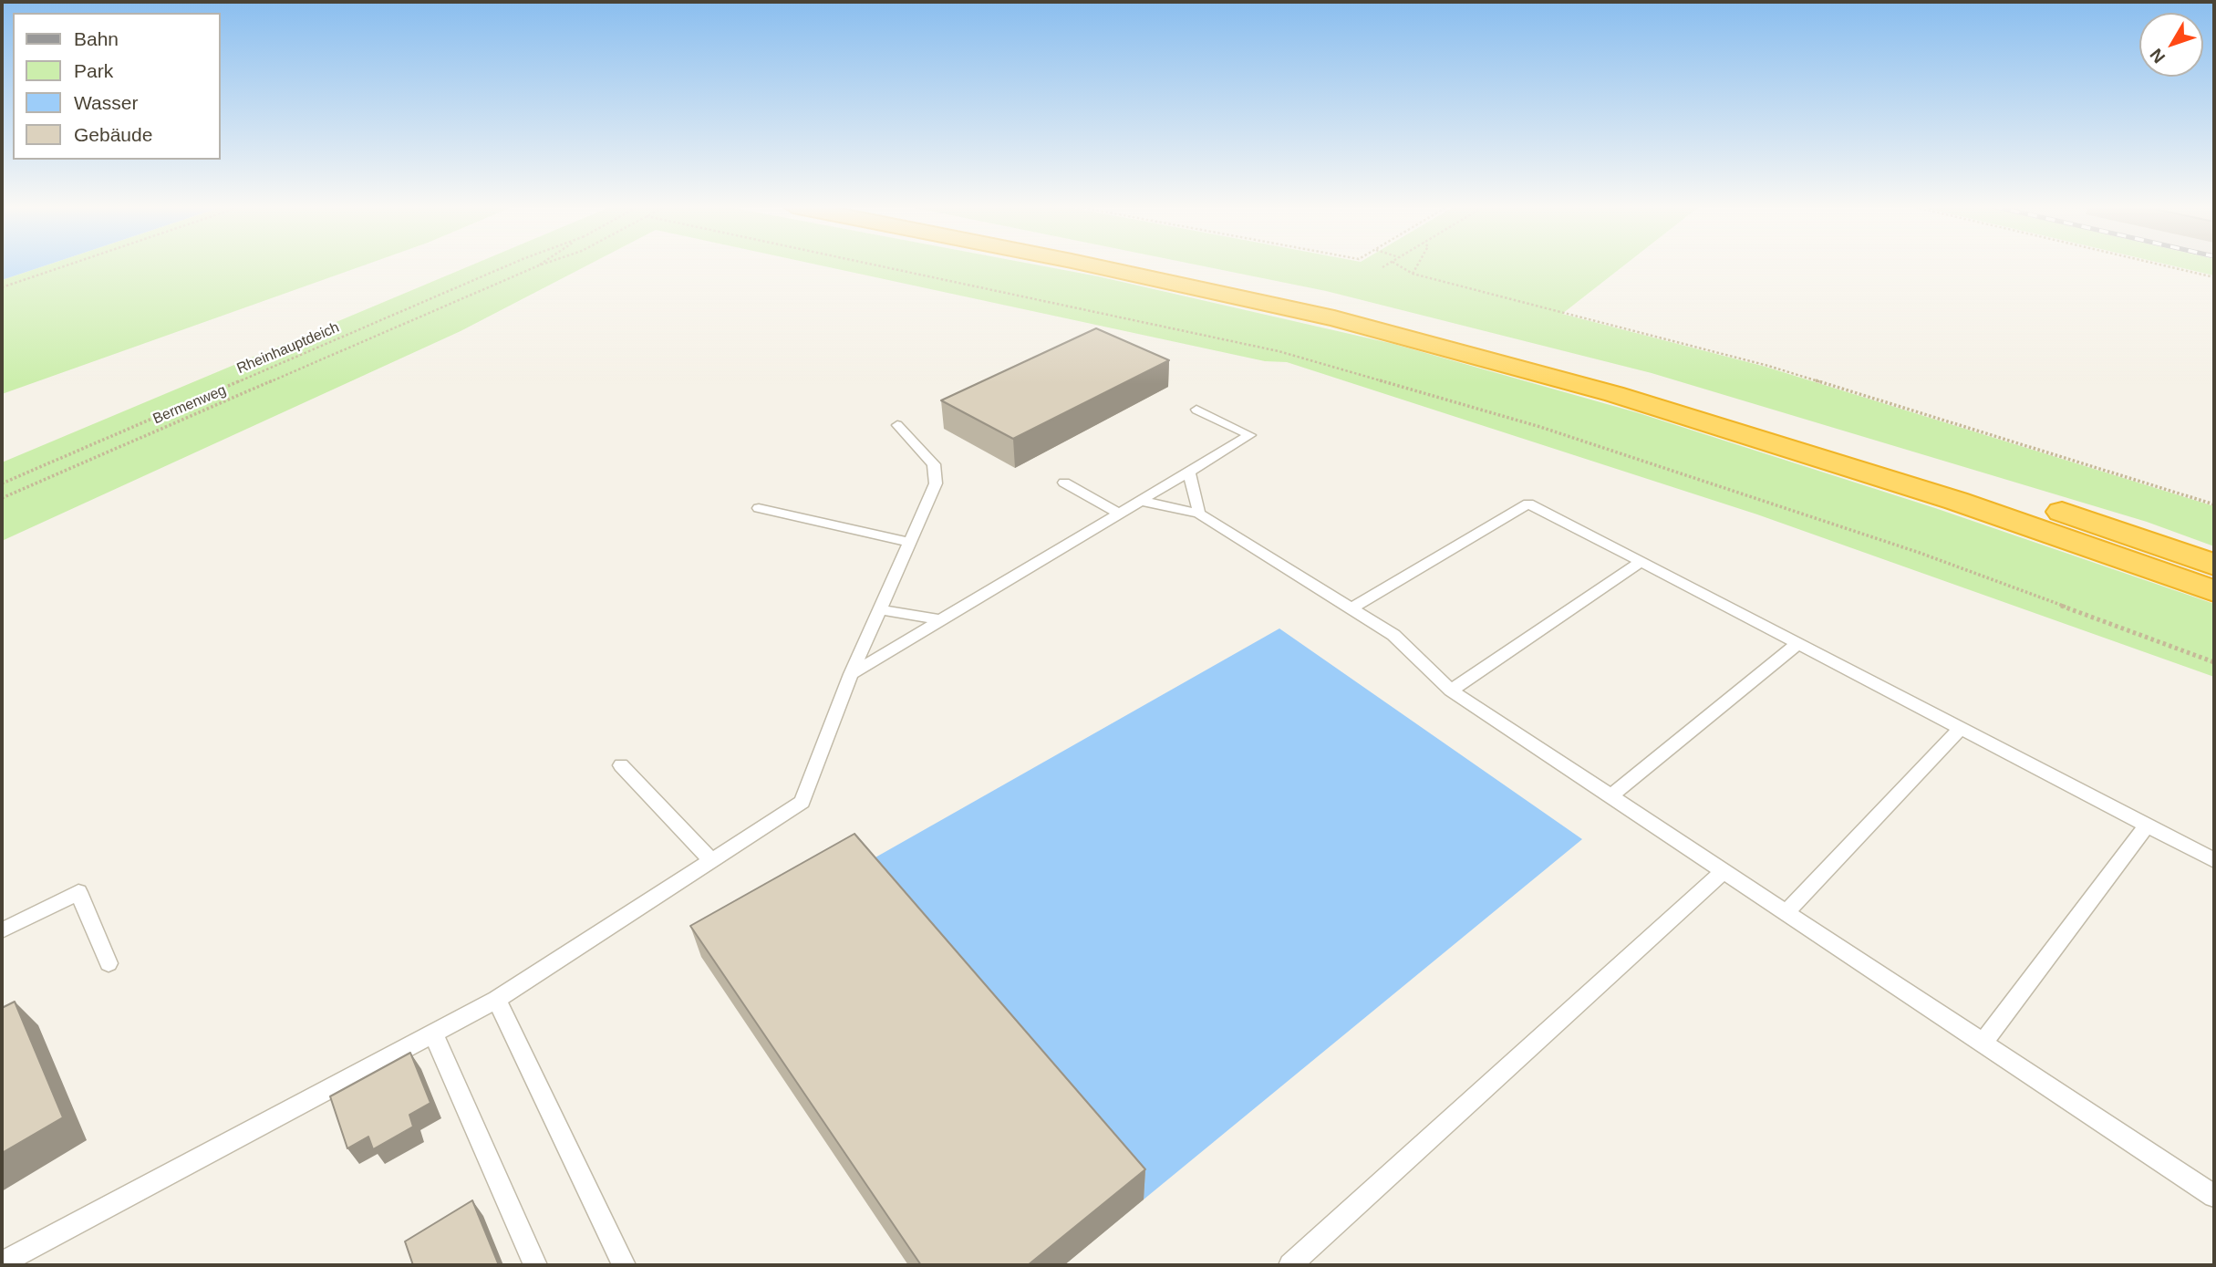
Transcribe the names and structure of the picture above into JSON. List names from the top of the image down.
{
  "streets": {
    "path": ["Rheinhauptdeich", "Bermenweg"]
  },
  "legend": [
    "Bahn",
    "Park",
    "Wasser",
    "Gebäude"
  ],
  "north": "bottom left"
}
